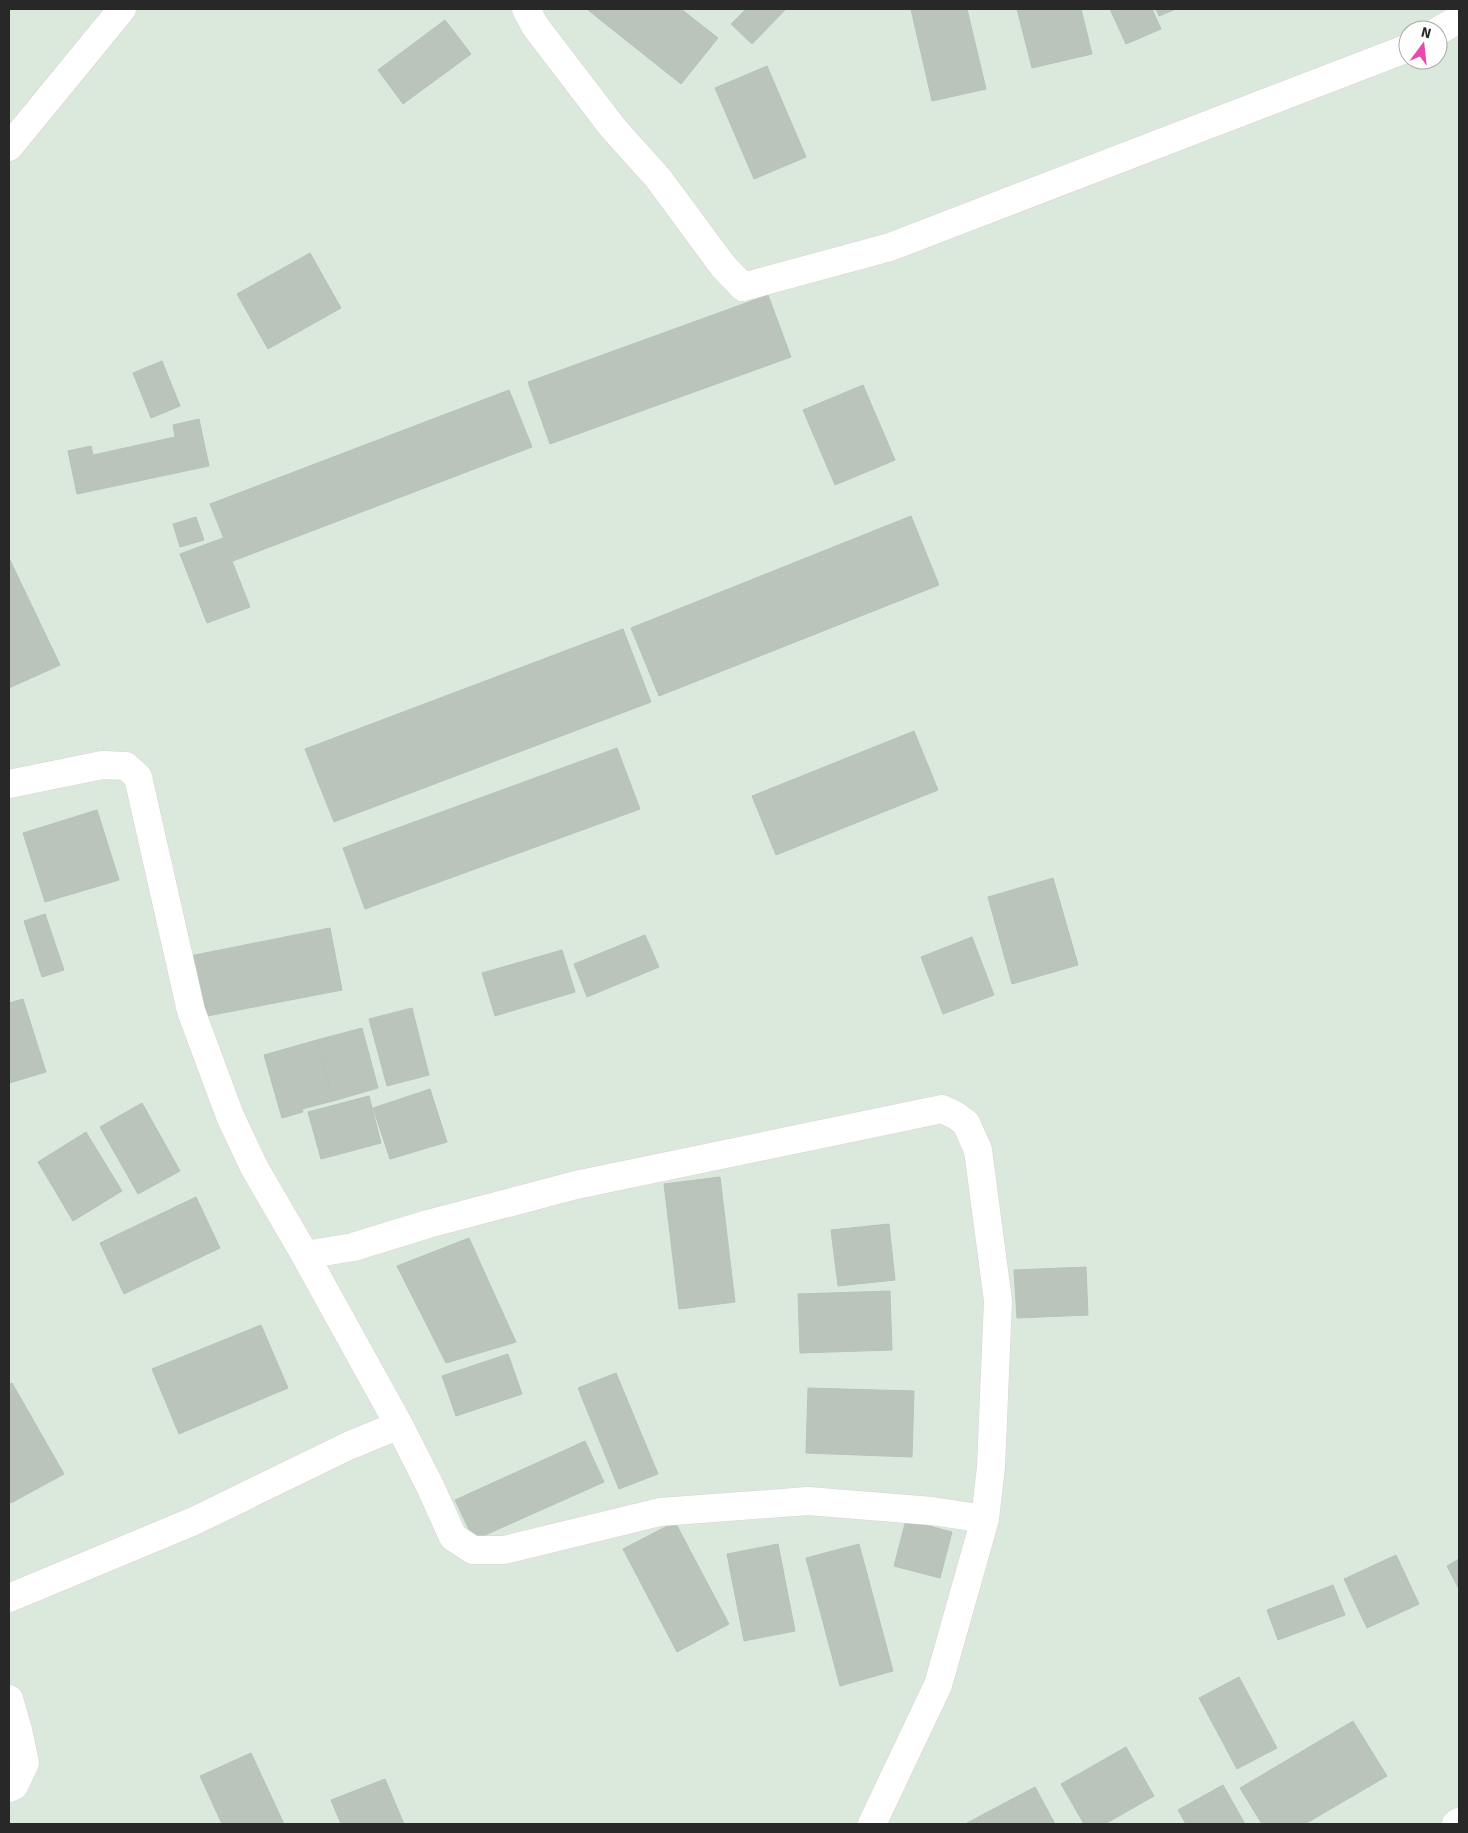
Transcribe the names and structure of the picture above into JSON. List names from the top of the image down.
{
  "north": "top"
}
